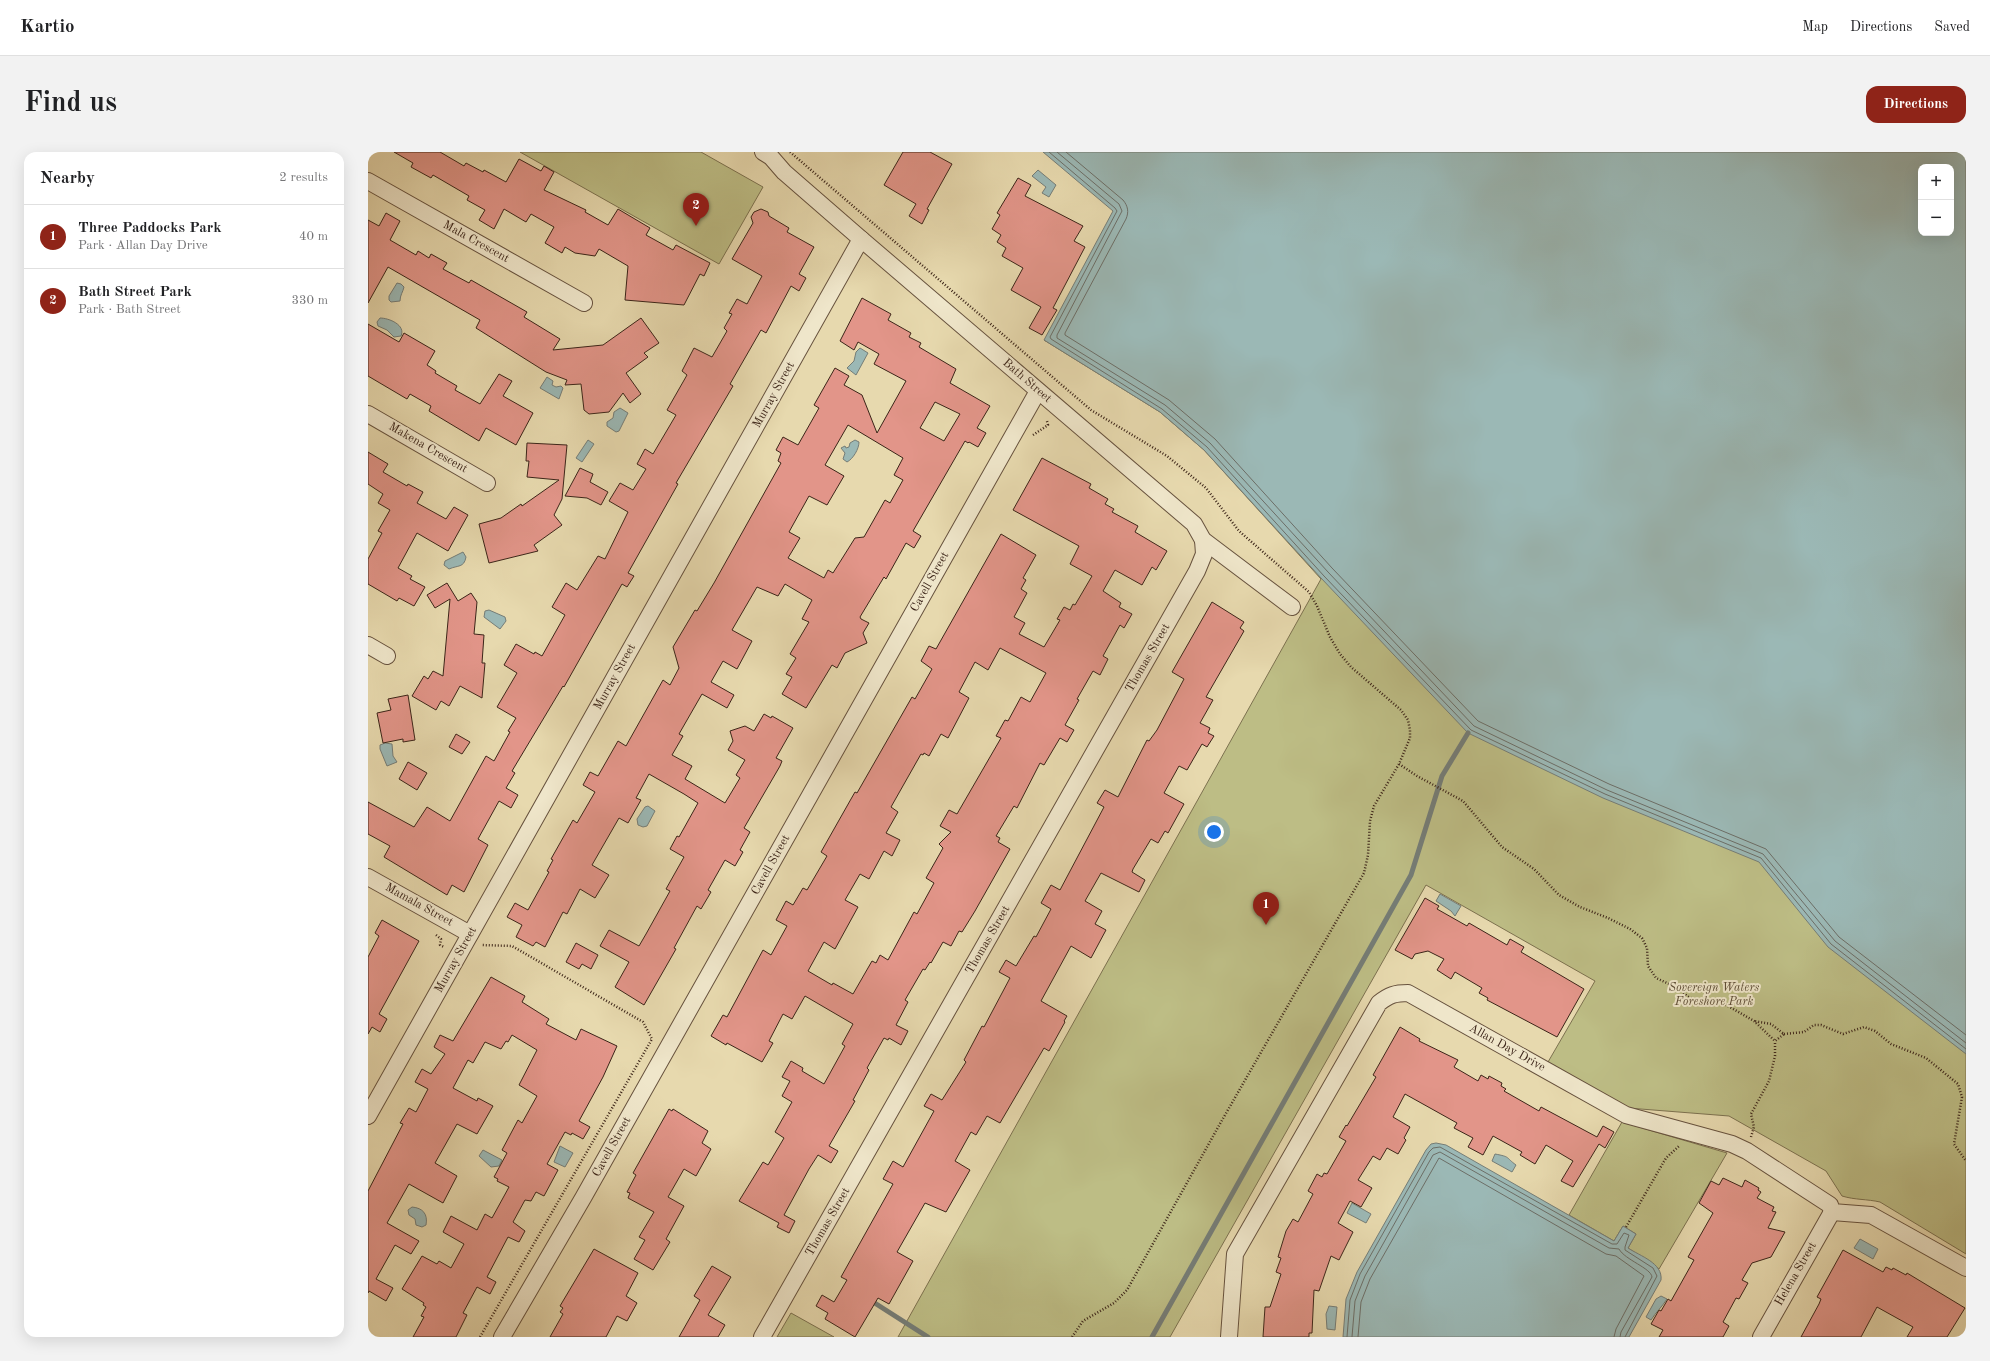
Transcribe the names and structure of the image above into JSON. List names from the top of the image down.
{
  "streets": {
    "street": [
      "Mala Crescent",
      "Bath Street",
      "Murray Street",
      "Makena Crescent",
      "Cavell Street",
      "Thomas Street",
      "Mamala Street",
      "Allan Day Drive",
      "Helena Street"
    ]
  },
  "crossings": [
    ["Bath Street", "Murray Street"],
    ["Bath Street", "Cavell Street"],
    ["Bath Street", "Thomas Street"],
    ["Murray Street", "Mamala Street"],
    ["Allan Day Drive", "Helena Street"]
  ],
  "parks": ["Sovereign Waters Foreshore Park"],
  "page": {
    "header": "Kartio",
    "nav": ["Map", "Directions", "Saved"],
    "buttons": "Directions",
    "title": "Find us",
    "heading": ["Nearby", "2 results"],
    "map_buttons": ["+", "−"],
    "pins": ["2", "1"],
    "list": [
      {
        "mark": "1",
        "name": "Three Paddocks Park",
        "note": "Park · Allan Day Drive",
        "value": "40 m"
      },
      {
        "mark": "2",
        "name": "Bath Street Park",
        "note": "Park · Bath Street",
        "value": "330 m"
      }
    ]
  }
}
